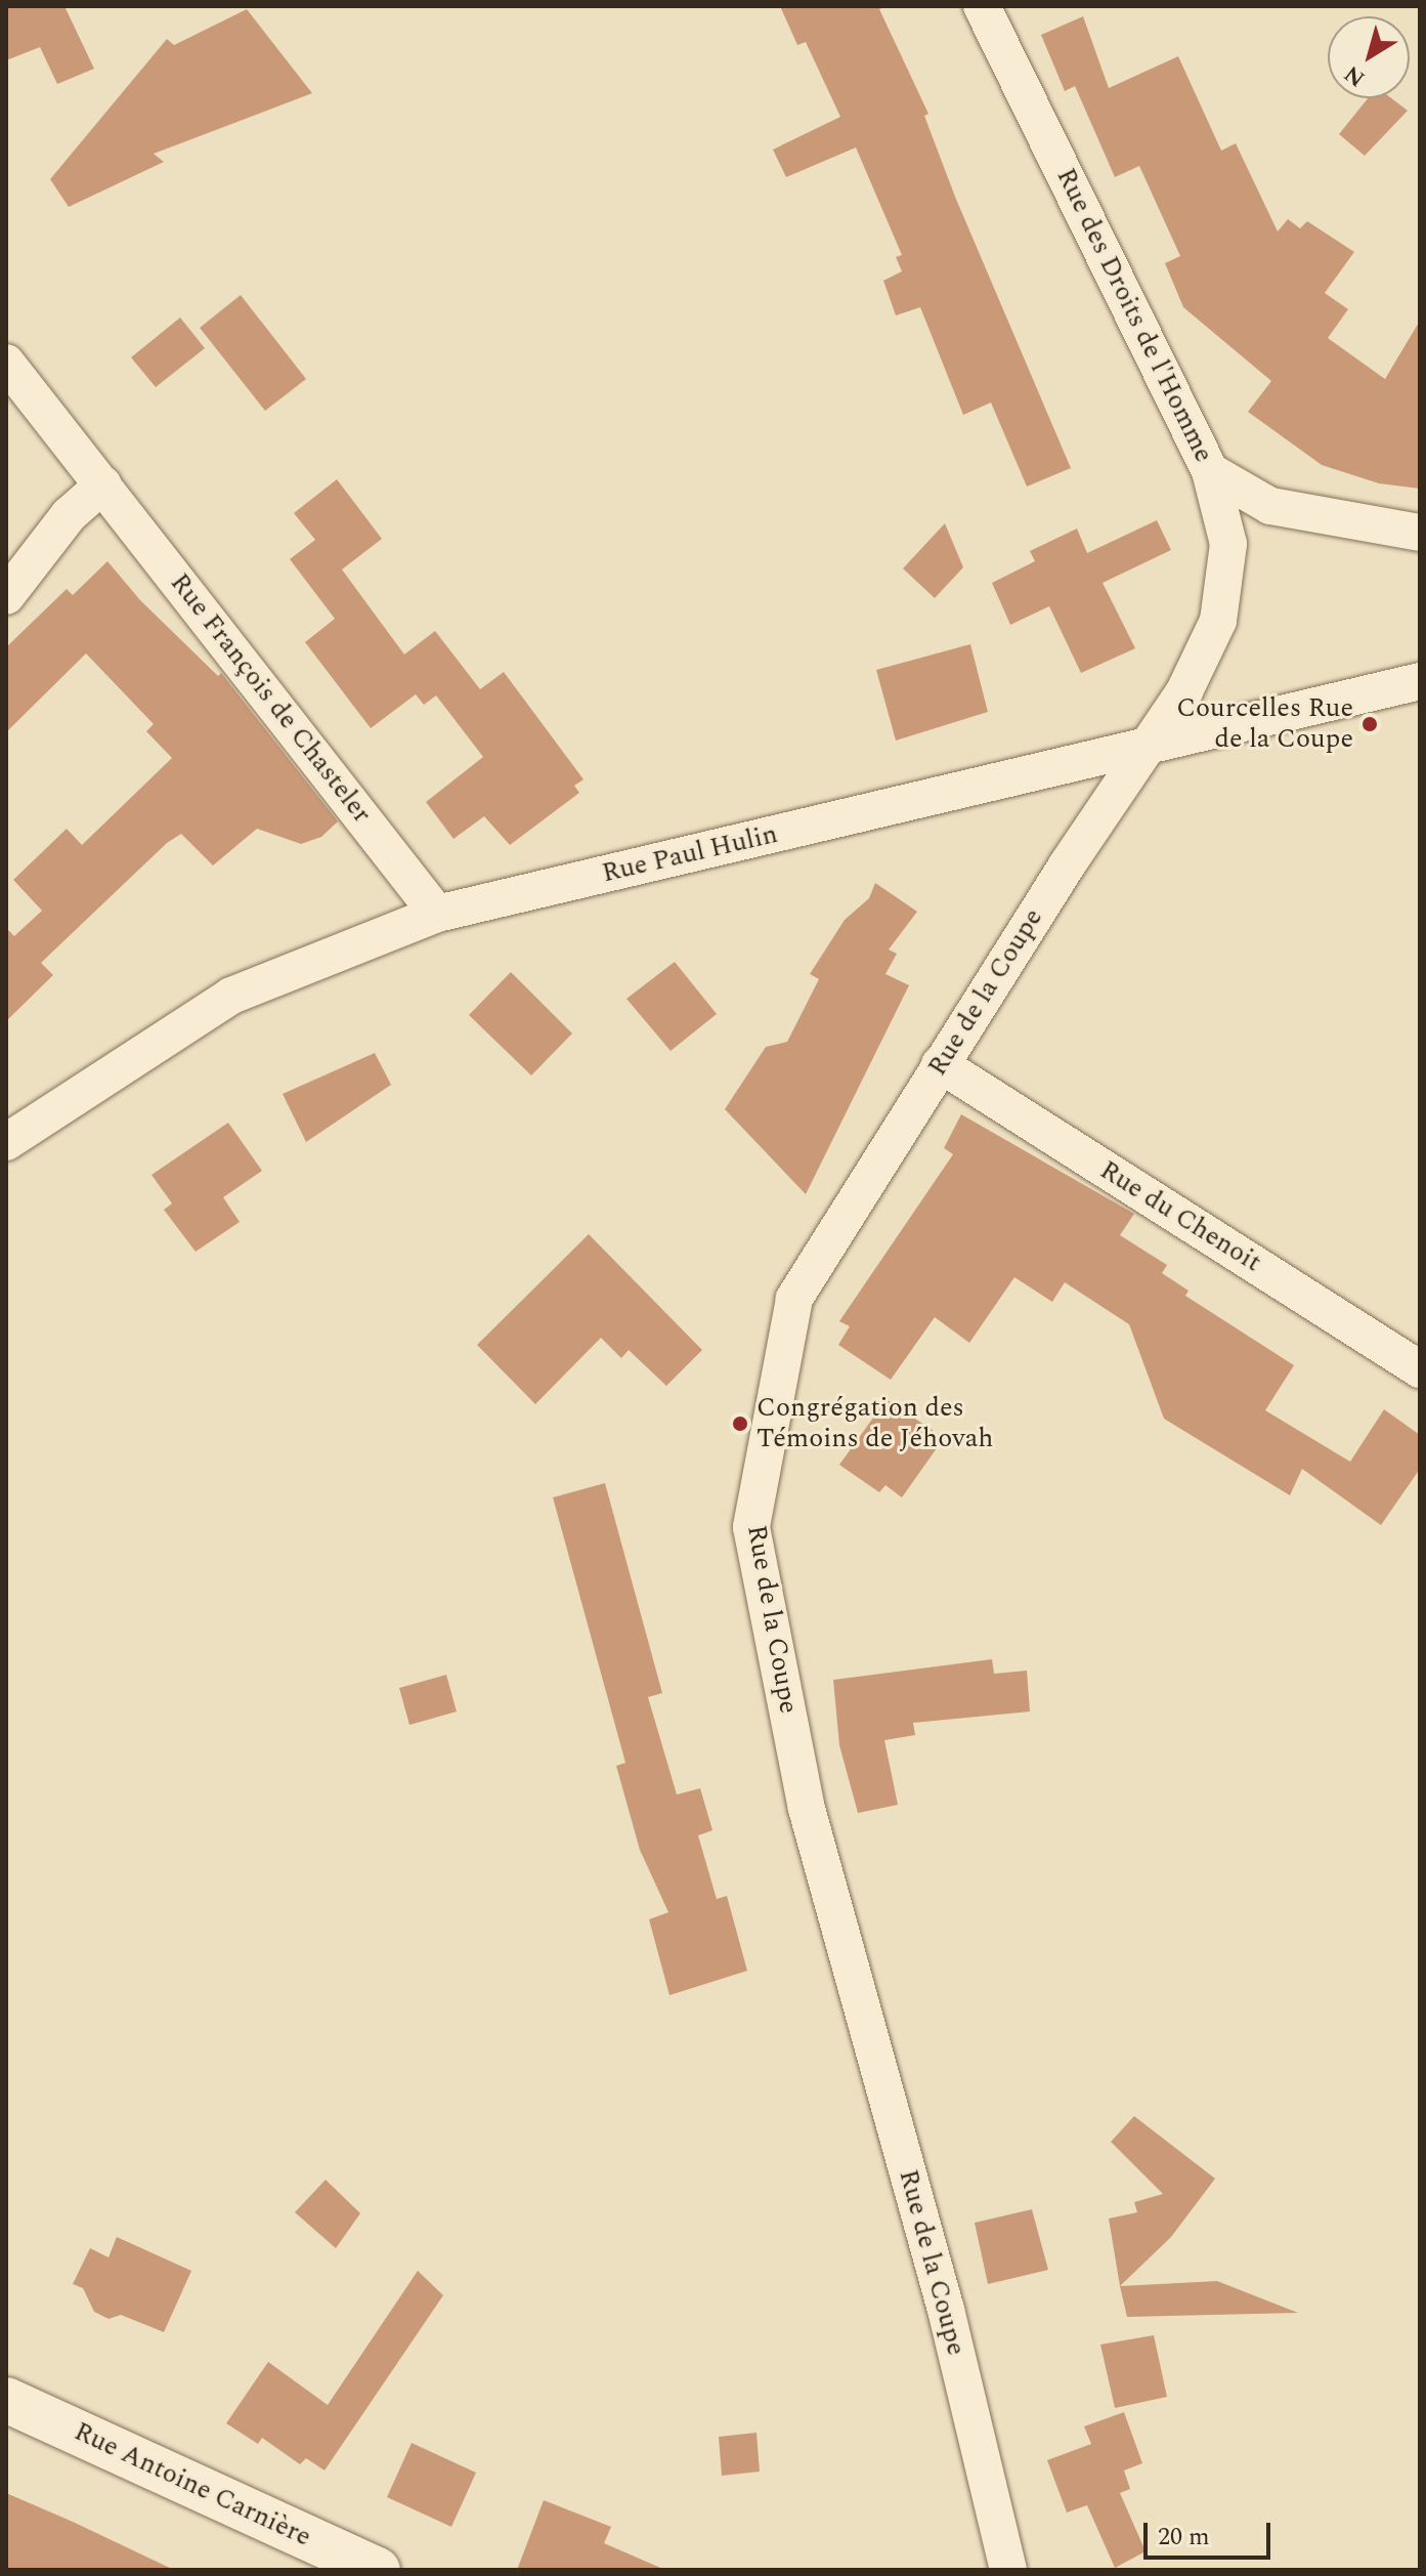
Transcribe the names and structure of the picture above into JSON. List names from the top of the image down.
{
  "streets": {
    "main road": ["Rue Antoine Carnière"],
    "street": [
      "Rue des Droits de l'Homme",
      "Rue François de Chasteler",
      "Rue Paul Hulin",
      "Rue de la Coupe",
      "Rue du Chenoit"
    ]
  },
  "crossings": [
    ["Rue des Droits de l'Homme", "Rue de la Coupe"],
    ["Rue François de Chasteler", "Rue Paul Hulin"],
    ["Rue Paul Hulin", "Rue de la Coupe"],
    ["Rue de la Coupe", "Rue du Chenoit"]
  ],
  "places": ["Courcelles Rue de la Coupe", "Congrégation des Témoins de Jéhovah"],
  "scale_bar": "20 m",
  "north": "bottom left"
}
